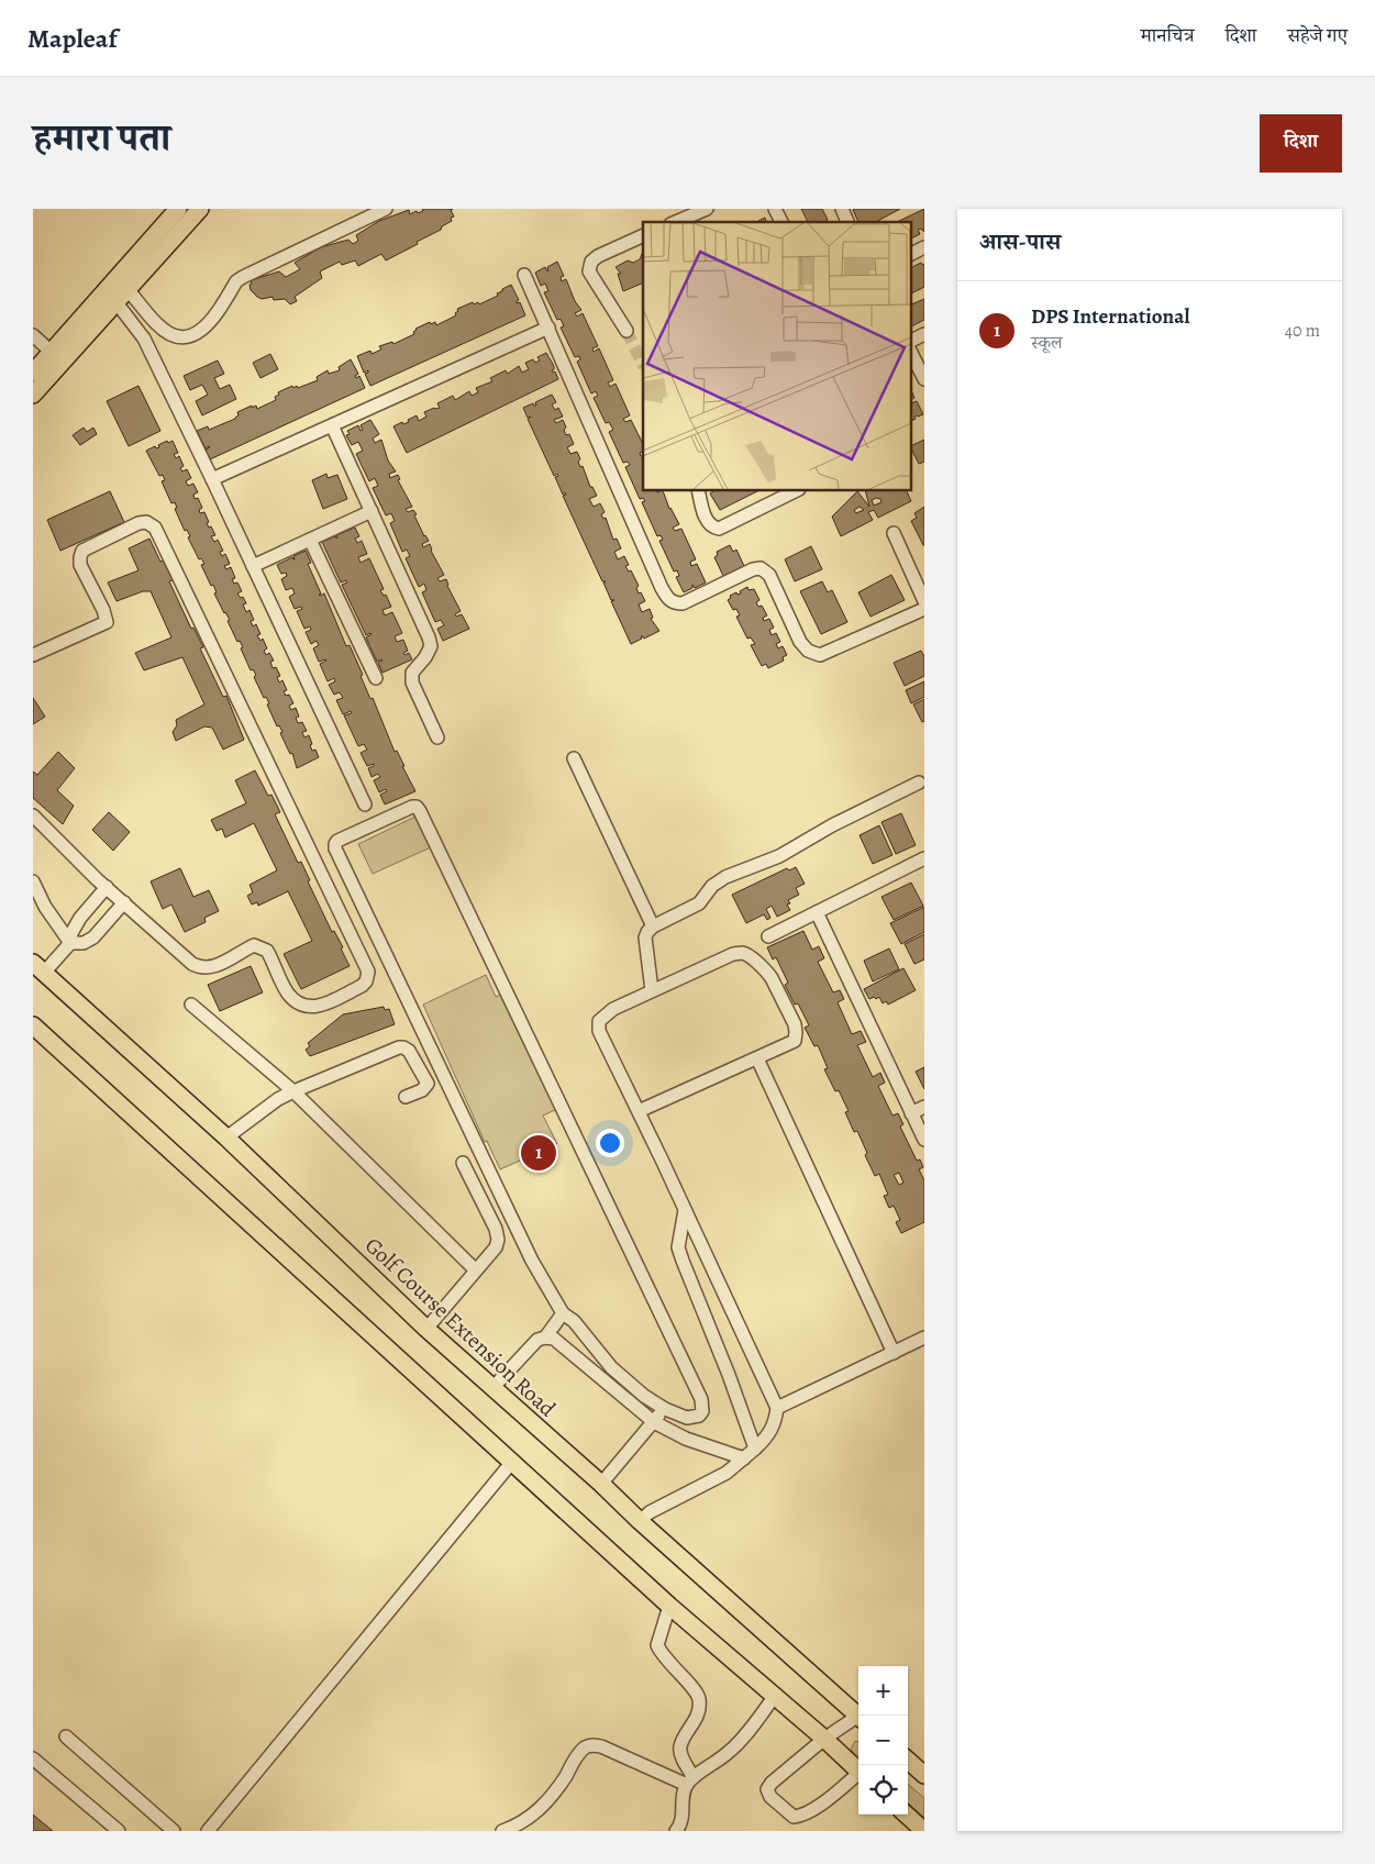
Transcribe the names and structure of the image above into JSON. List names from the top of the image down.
{
  "streets": {
    "main road": ["Golf Course Extension Road"]
  },
  "page": {
    "header": "Mapleaf",
    "nav": ["मानचित्र", "दिशा", "सहेजे गए"],
    "title": "हमारा पता",
    "buttons": "दिशा",
    "heading": "आस-पास",
    "list": [
      {
        "mark": "1",
        "name": "DPS International",
        "note": "स्कूल",
        "value": "40 m"
      }
    ],
    "pins": "1",
    "map_buttons": ["+", "−"]
  }
}
